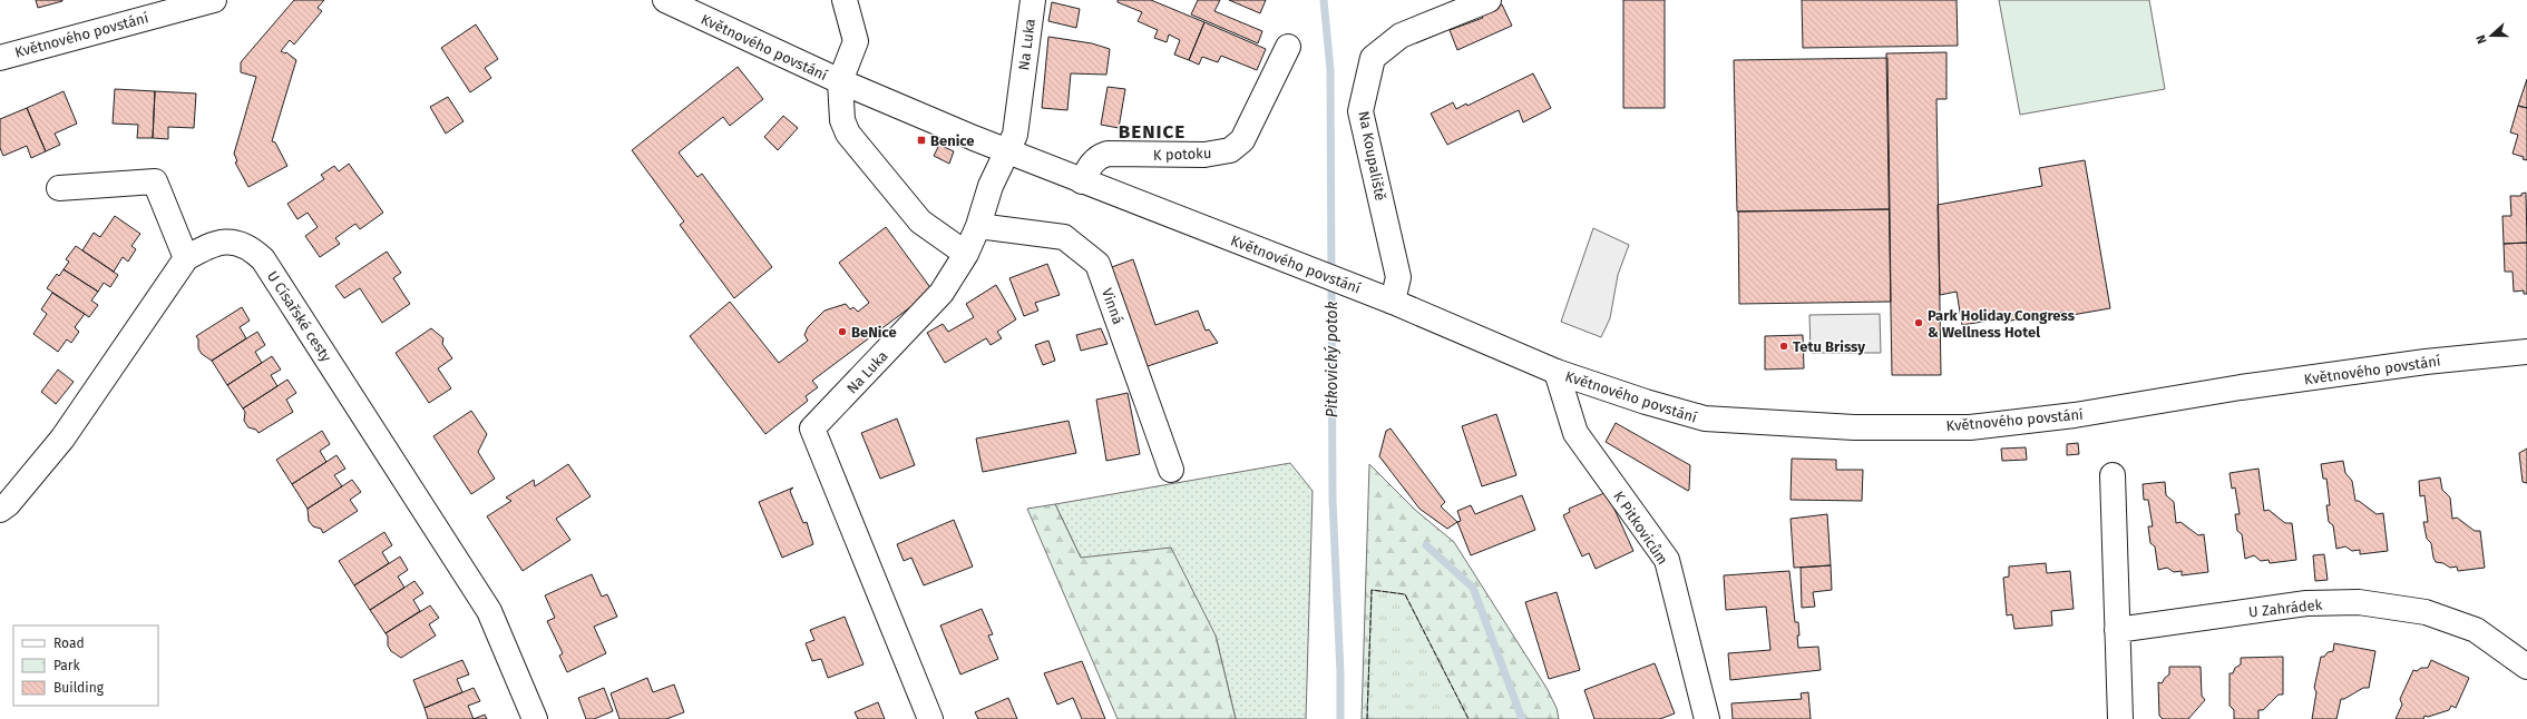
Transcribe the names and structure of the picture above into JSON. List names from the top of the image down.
{
  "streets": {
    "street": [
      "Květnového povstání",
      "Na Luka",
      "K potoku",
      "Na Koupaliště",
      "Vinná",
      "U Císařské cesty",
      "K Pitkovicům",
      "U Zahrádek"
    ]
  },
  "crossings": [
    ["Květnového povstání", "Na Luka"],
    ["Květnového povstání", "K potoku"],
    ["Květnového povstání", "Na Koupaliště"],
    ["Květnového povstání", "K Pitkovicům"],
    ["Na Luka", "Vinná"]
  ],
  "districts": ["BENICE"],
  "water": ["Pitkovický potok"],
  "places": {
    "transit": ["Benice"],
    "other": ["Park Holiday Congress & Wellness Hotel", "BeNice", "Tetu Brissy"]
  },
  "legend": ["Road", "Park", "Building"],
  "north": "left"
}
